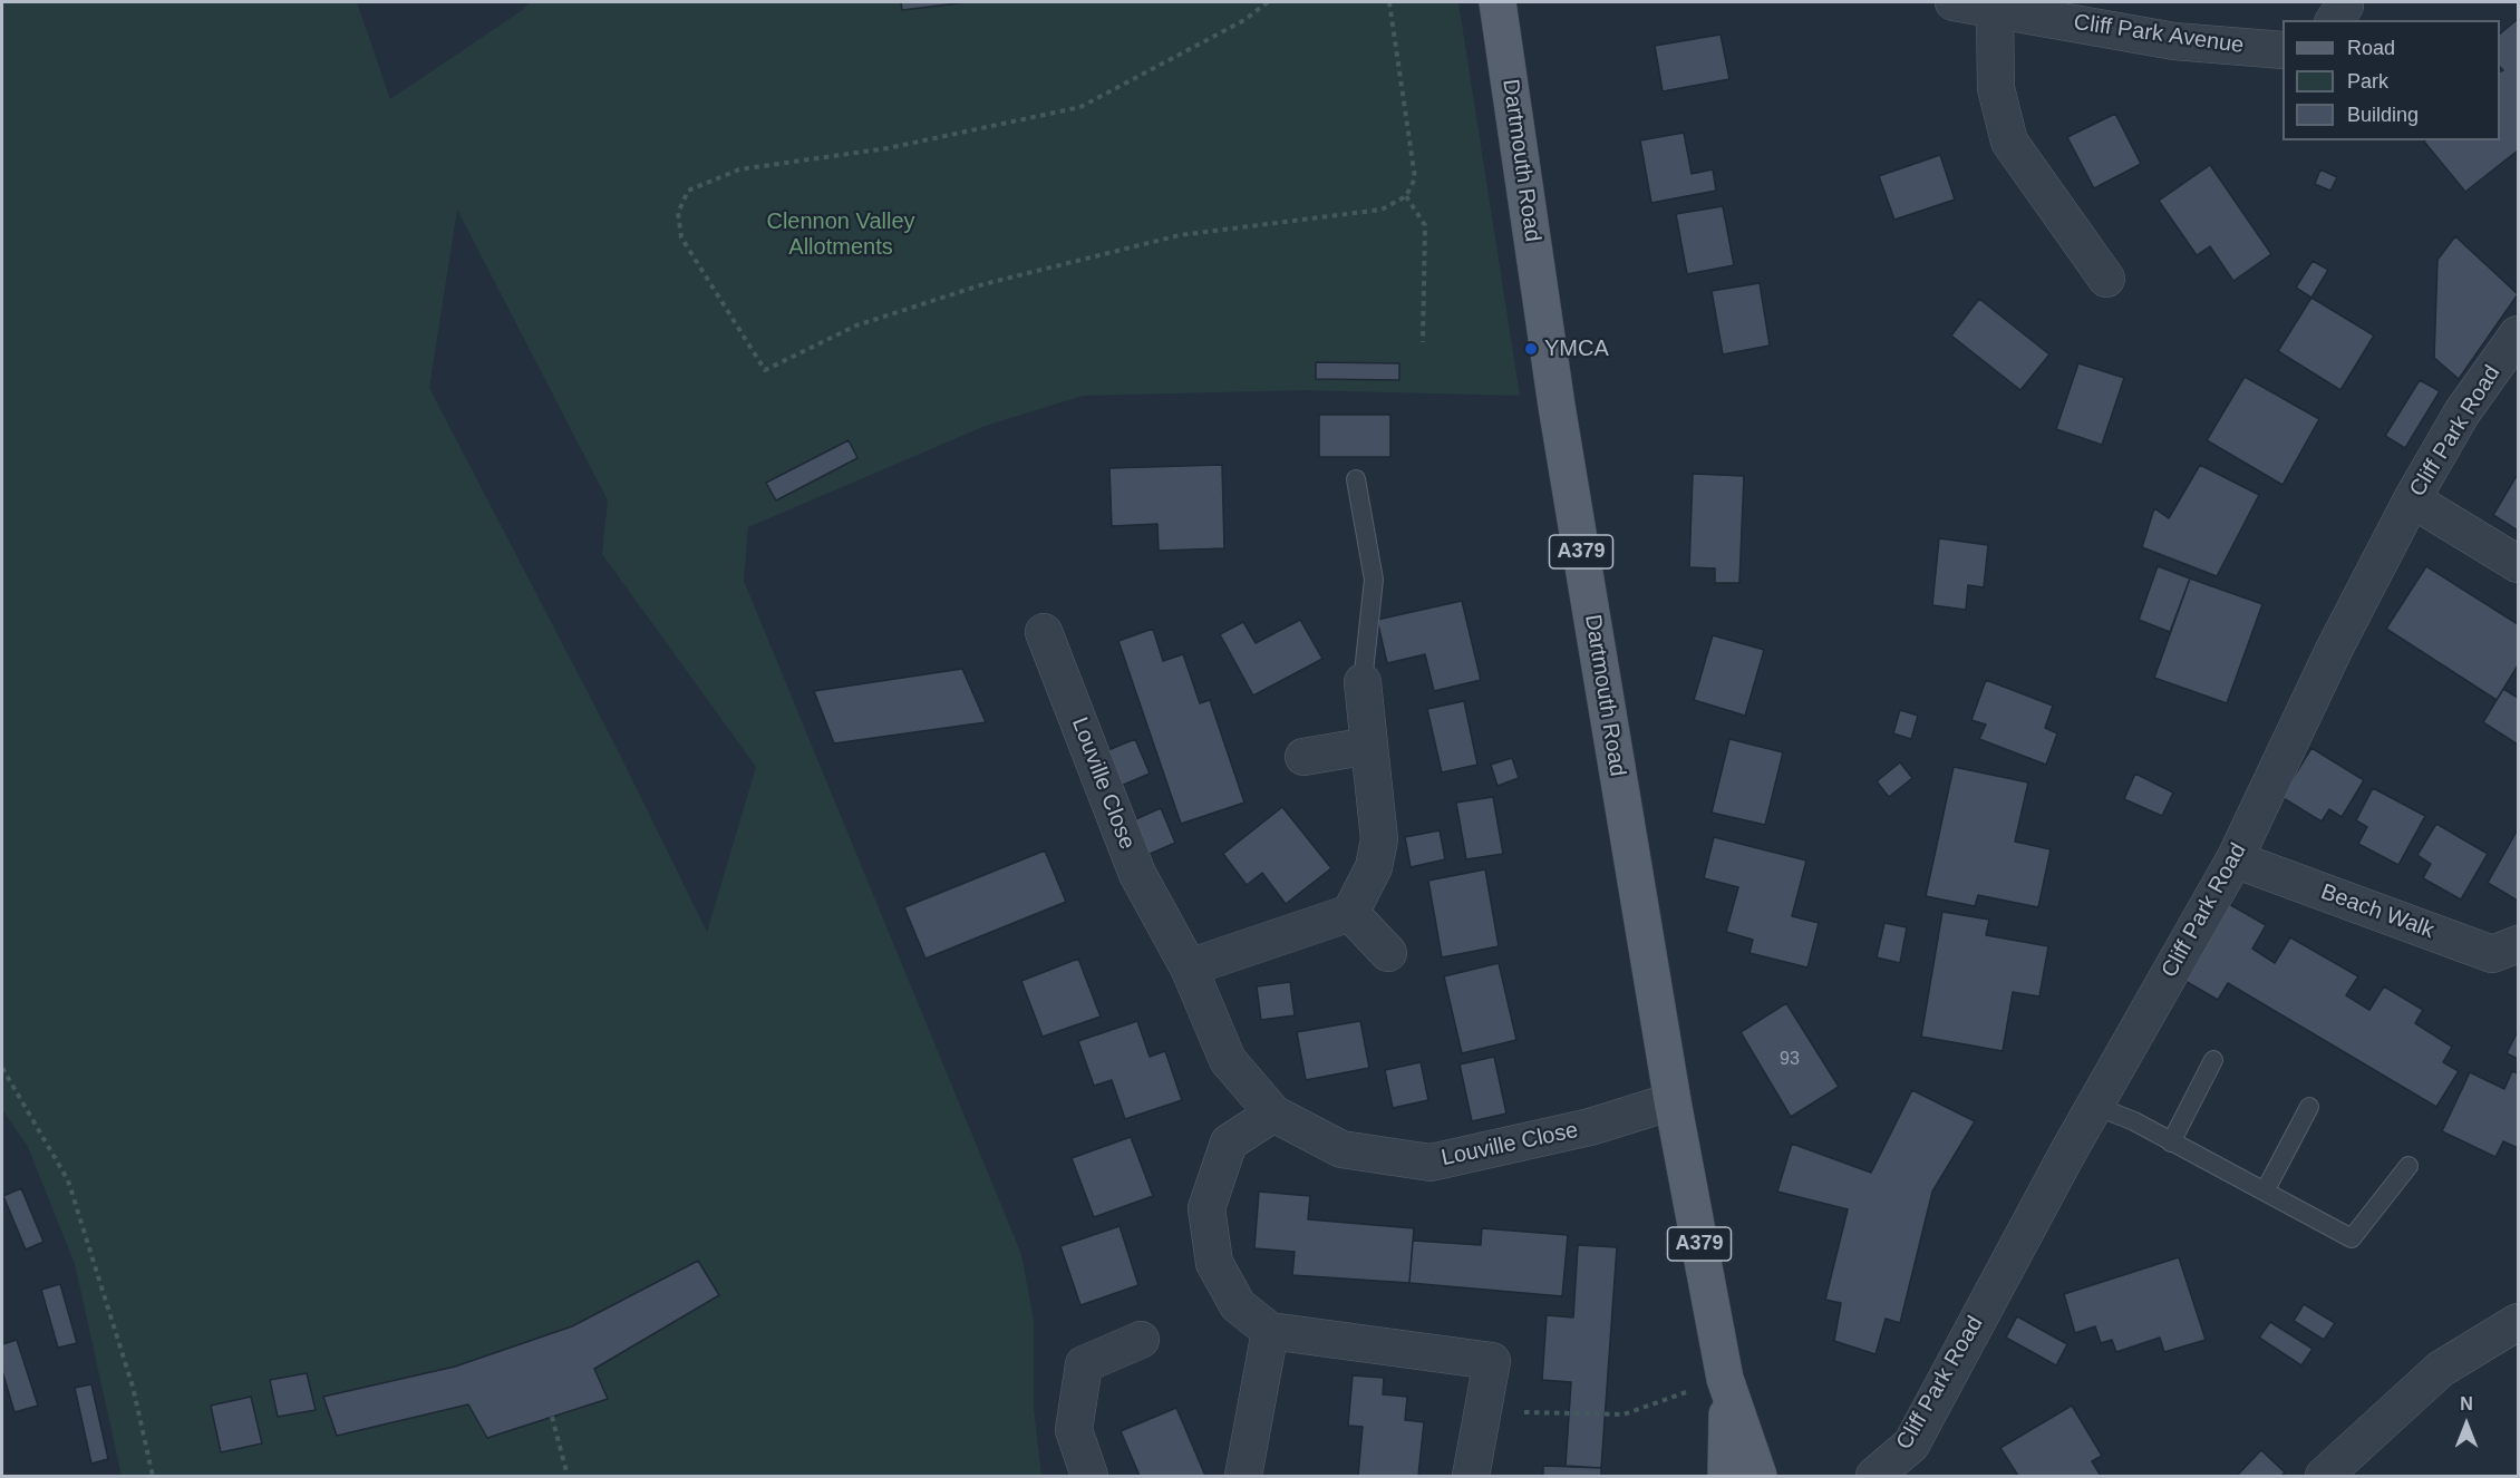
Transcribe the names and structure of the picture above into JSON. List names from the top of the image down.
{
  "streets": {
    "main road": ["Dartmouth Road", "A379"],
    "street": [
      "Cliff Park Avenue",
      "Cliff Park Road",
      "Louville Close",
      "Beach Walk"
    ]
  },
  "crossings": [
    ["Dartmouth Road", "Louville Close"],
    ["Cliff Park Road", "Beach Walk"]
  ],
  "parks": ["Clennon Valley Allotments"],
  "places": ["YMCA"],
  "house_numbers": ["93"],
  "legend": ["Road", "Park", "Building"],
  "north": "top"
}
